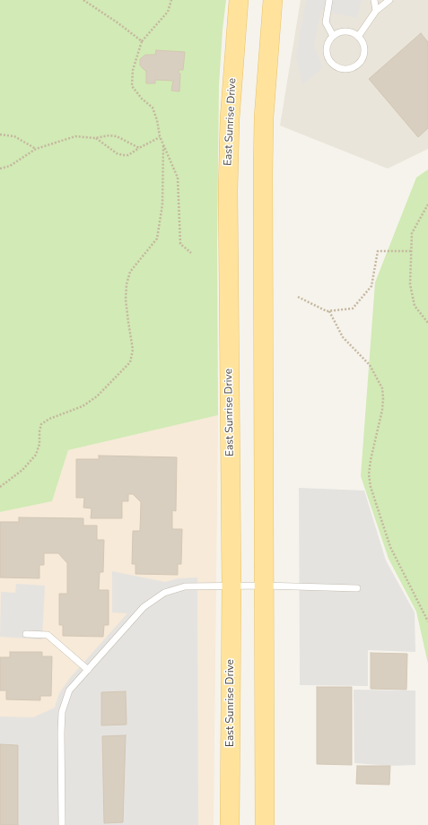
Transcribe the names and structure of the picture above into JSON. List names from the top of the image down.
{
  "streets": {
    "main road": ["East Sunrise Drive"]
  }
}
